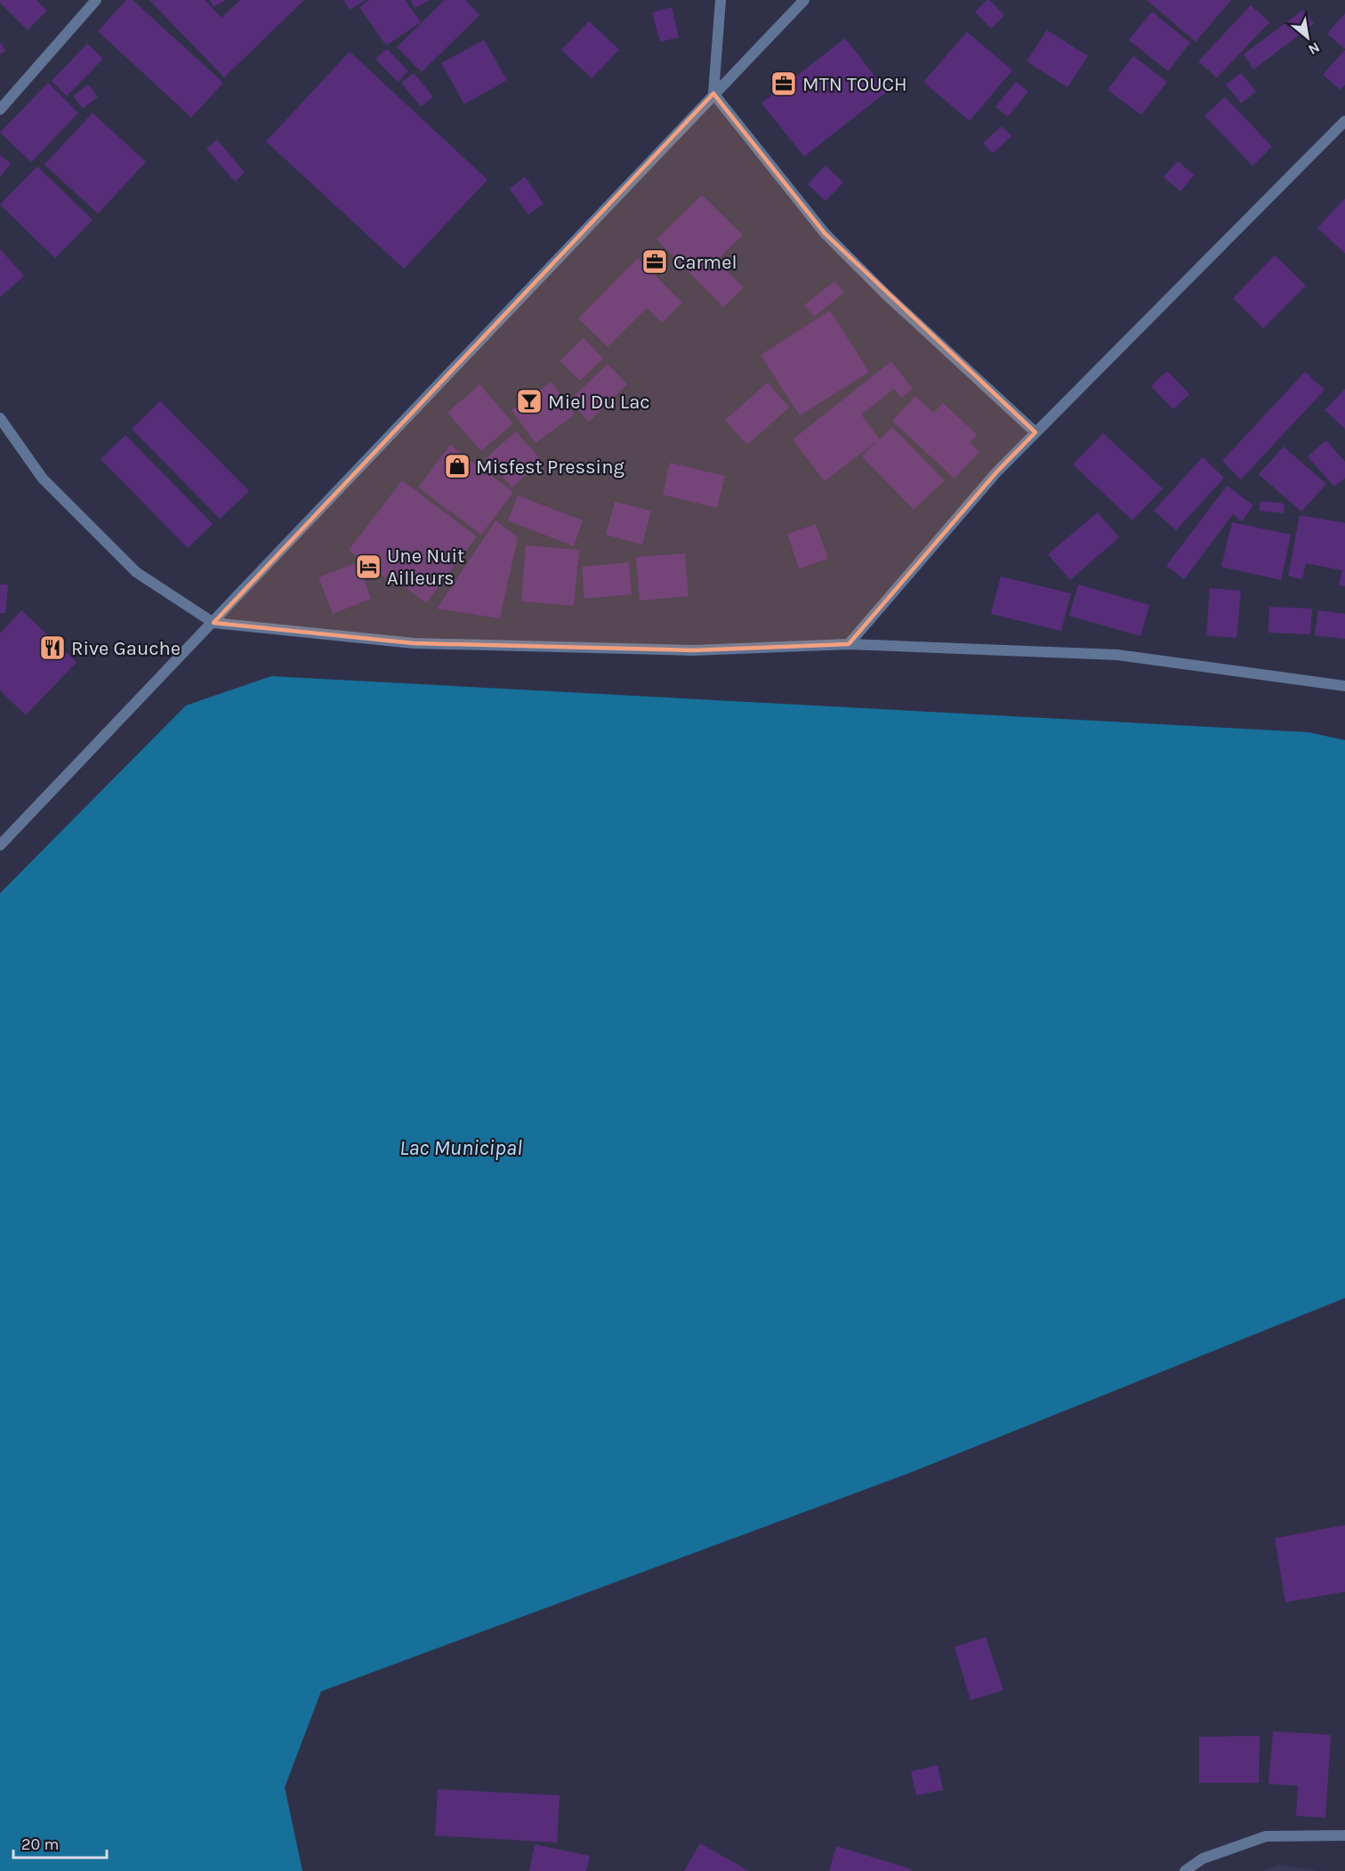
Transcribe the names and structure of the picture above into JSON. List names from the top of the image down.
{
  "water": ["Lac Municipal"],
  "places": {
    "office": ["MTN TOUCH", "Carmel"],
    "bar": ["Miel Du Lac"],
    "shop": ["Misfest Pressing"],
    "hotel": ["Une Nuit Ailleurs"],
    "restaurant": ["Rive Gauche"]
  },
  "scale_bar": "20 m",
  "north": "bottom right"
}
